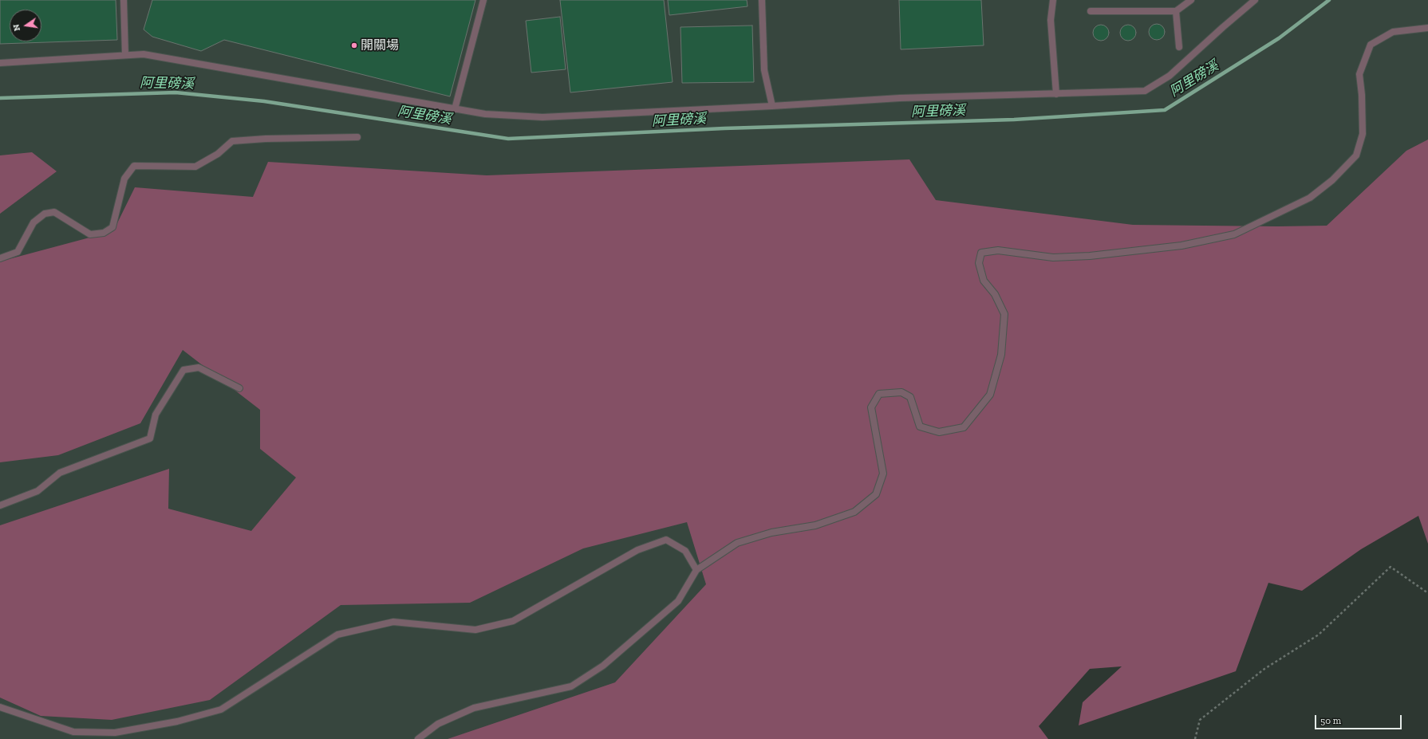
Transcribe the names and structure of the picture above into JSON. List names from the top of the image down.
{
  "water": ["阿里磅溪"],
  "places": ["開關場"],
  "scale_bar": "50 m",
  "north": "left"
}
